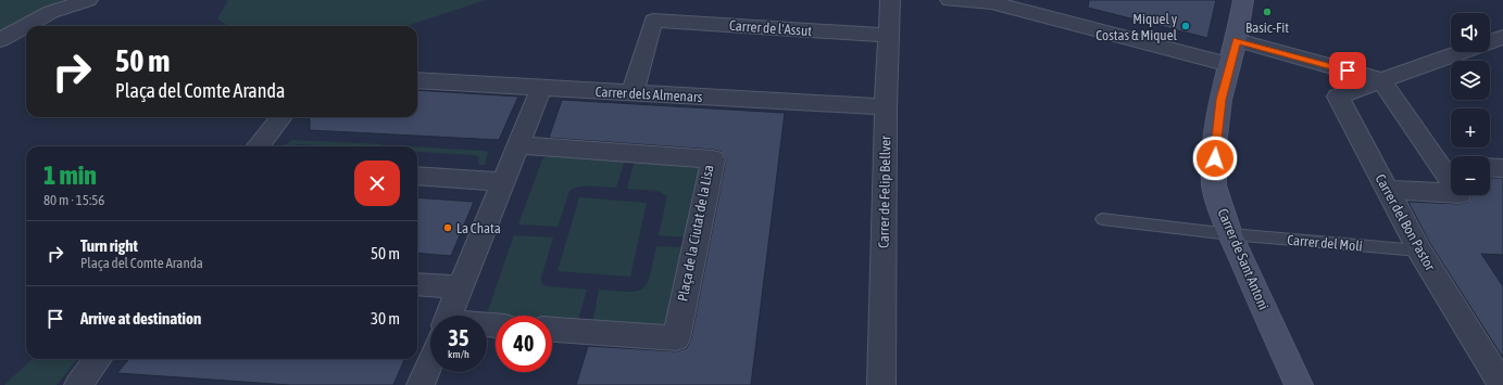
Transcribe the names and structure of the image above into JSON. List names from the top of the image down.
{
  "streets": {
    "street": [
      "Carrer de l'Assut",
      "Carrer dels Almenars",
      "Carrer de Felip Bellver",
      "Carrer del Bon Pastor",
      "Plaça de la Ciutat de la Lisa",
      "Carrer de Sant Antoni"
    ],
    "lane": ["Carrer del Molí"]
  },
  "crossings": [
    ["Carrer de l'Assut", "Carrer dels Almenars"],
    ["Carrer de l'Assut", "Carrer de Felip Bellver"],
    ["Carrer dels Almenars", "Carrer de Felip Bellver"],
    ["Carrer del Bon Pastor", "Carrer del Molí"],
    ["Carrer del Molí", "Carrer de Sant Antoni"]
  ],
  "places": ["Basic-Fit", "Miquel y Costas & Miquel", "La Chata"],
  "page": {
    "map_buttons": ["+", "−"],
    "turn": ["50 m", "Plaça del Comte Aranda"],
    "heading": ["1 min", "80 m · 15:56"],
    "list": [
      {
        "name": "Turn right",
        "note": "Plaça del Comte Aranda",
        "value": "50 m"
      },
      {
        "name": "Arrive at destination",
        "value": "30 m"
      }
    ],
    "speed": "35 km/h",
    "limit": "40"
  }
}
